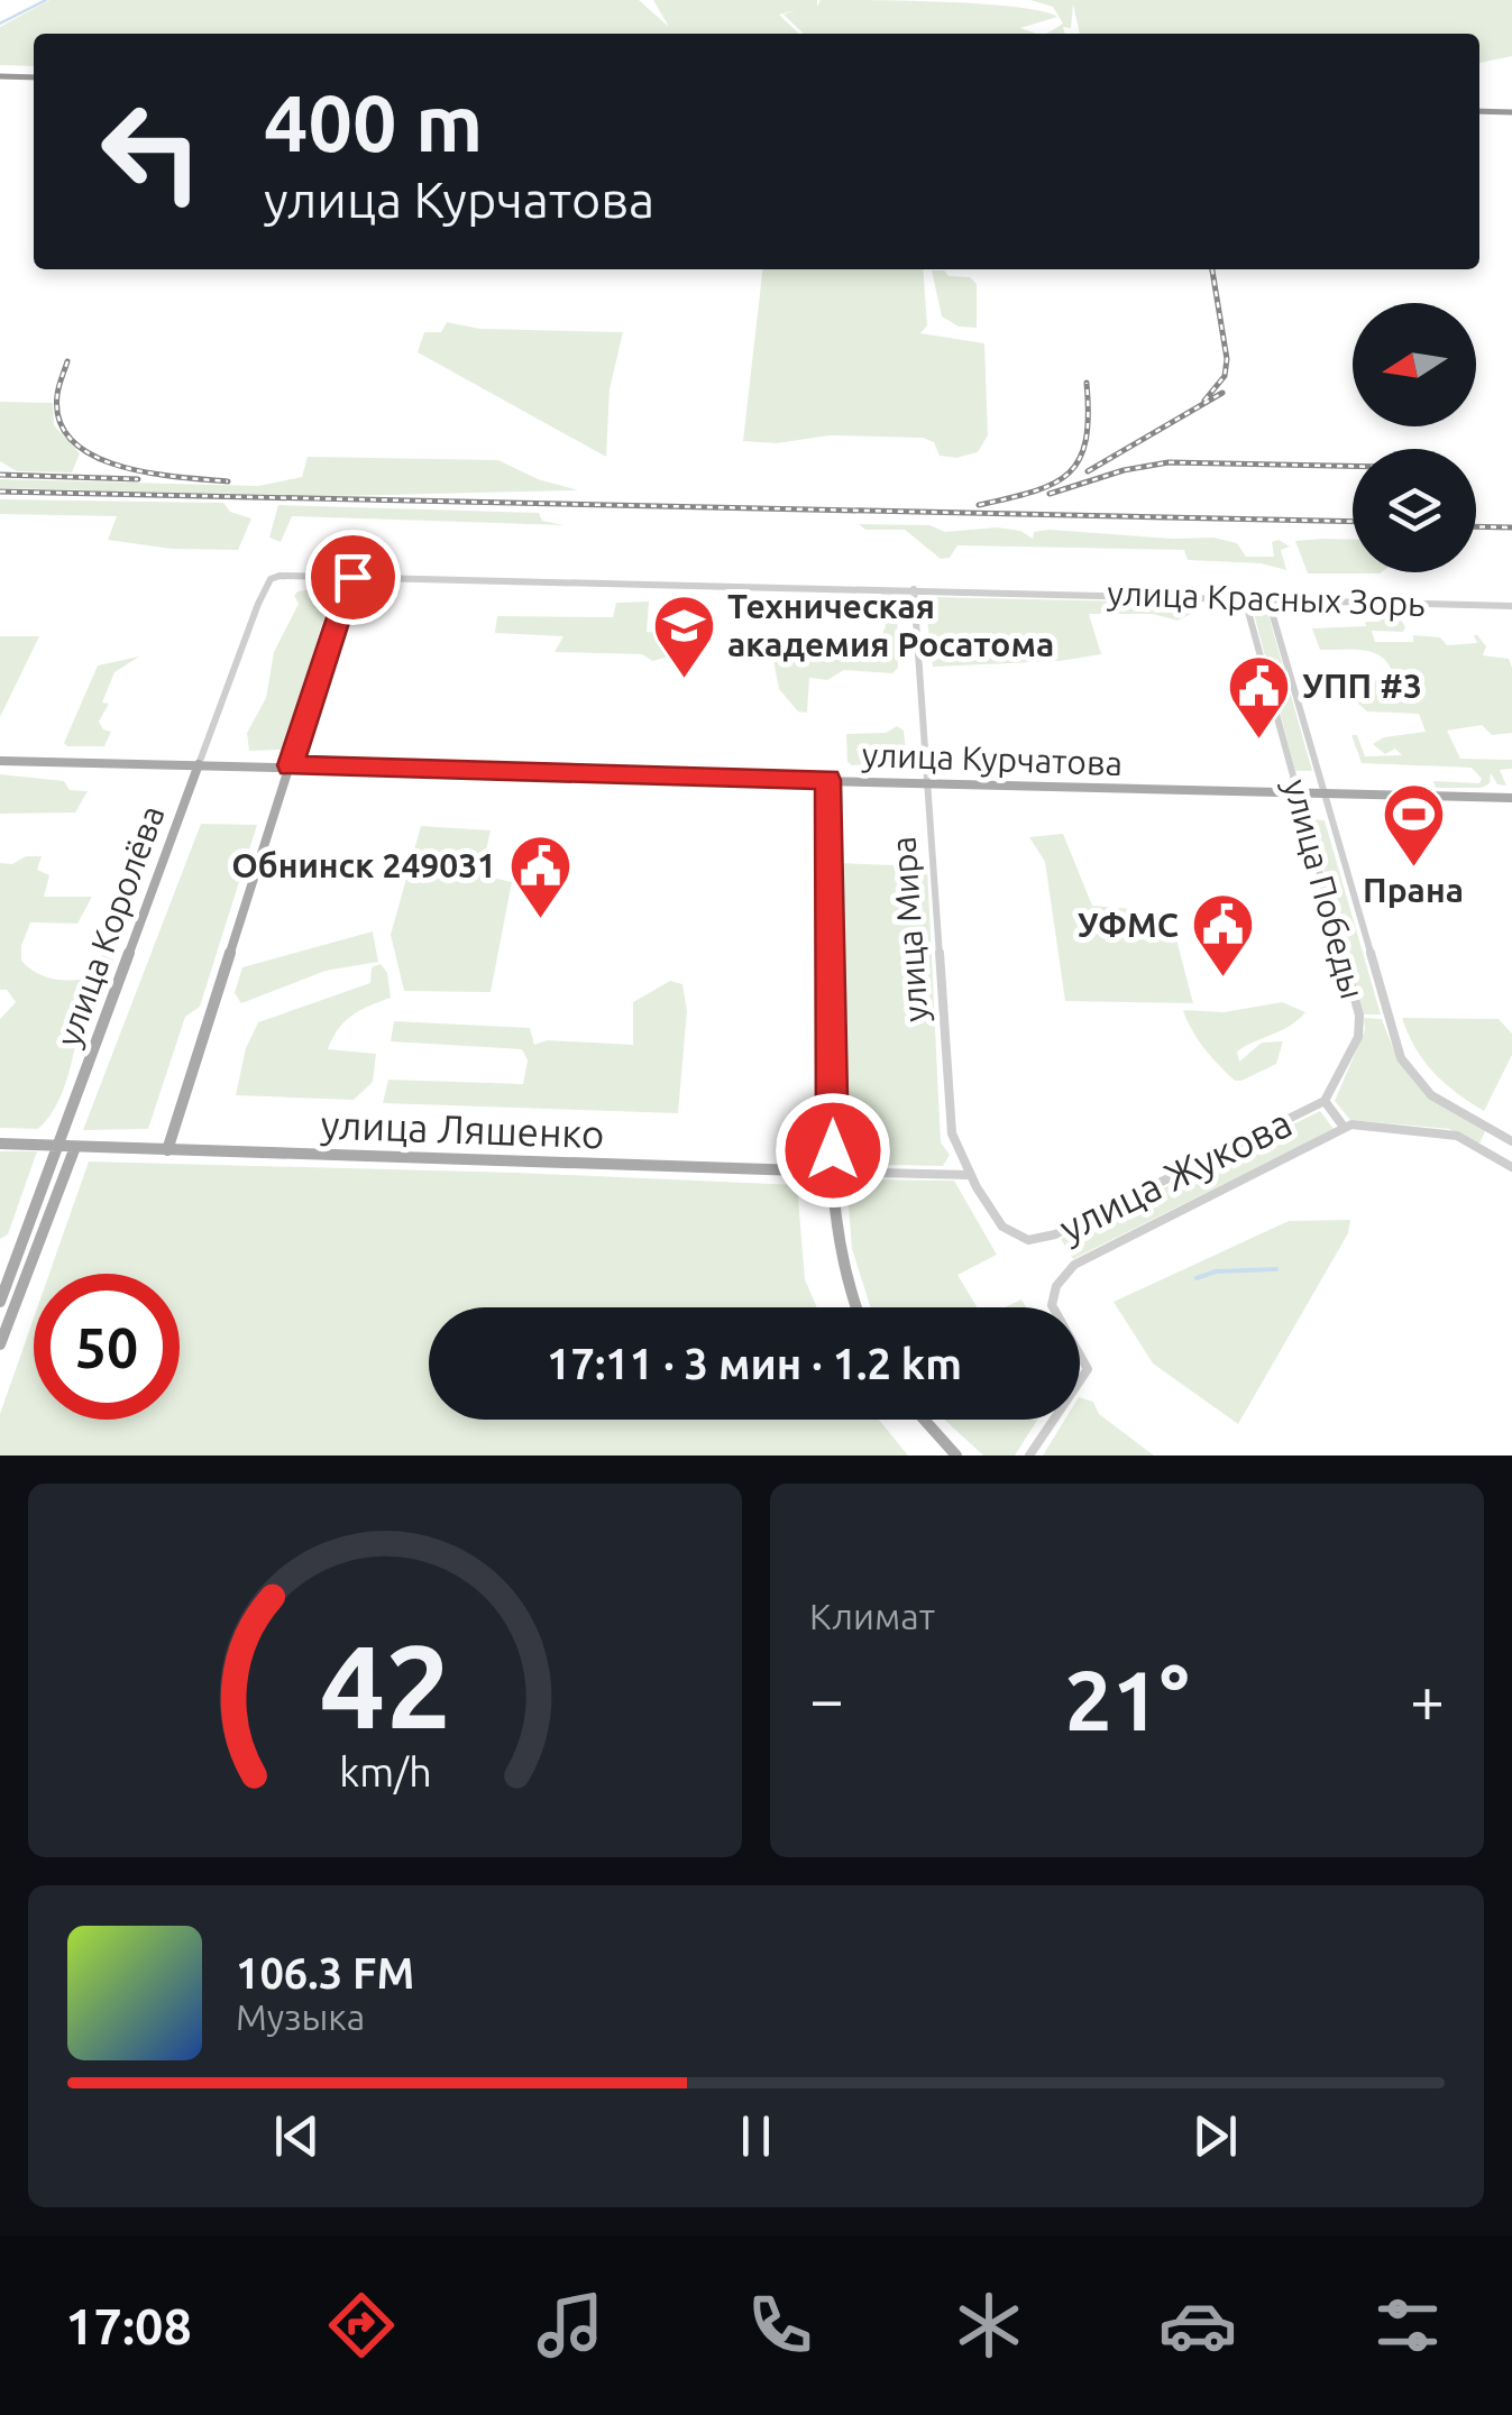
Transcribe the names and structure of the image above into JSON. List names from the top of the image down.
{
  "streets": {
    "main road": ["улица Курчатова", "улица Королёва", "улица Ляшенко"],
    "street": [
      "улица Красных Зорь",
      "улица Победы",
      "улица Мира",
      "улица Жукова"
    ]
  },
  "crossings": [
    ["улица Красных Зорь", "улица Победы"],
    ["улица Красных Зорь", "улица Королёва"],
    ["улица Красных Зорь", "улица Мира"],
    ["улица Курчатова", "улица Победы"],
    ["улица Курчатова", "улица Королёва"],
    ["улица Курчатова", "улица Мира"],
    ["улица Победы", "улица Жукова"],
    ["улица Королёва", "улица Ляшенко"],
    ["улица Мира", "улица Ляшенко"],
    ["улица Мира", "улица Жукова"]
  ],
  "places": {
    "school or university": ["Техническая академия Росатома"],
    "public building": ["УПП #3", "Обнинск 249031", "УФМС"],
    "sports": ["Прана"]
  },
  "north": "left",
  "page": {
    "turn": ["400 m", "улица Курчатова"],
    "limit": "50",
    "trip": "17:11 · 3 мин · 1.2 km",
    "tile": "Климат",
    "heat": ["−", "21°", "+"],
    "song": ["106.3 FM", "Музыка"],
    "tabs": "17:08",
    "gauge": ["42", "km/h"]
  }
}
